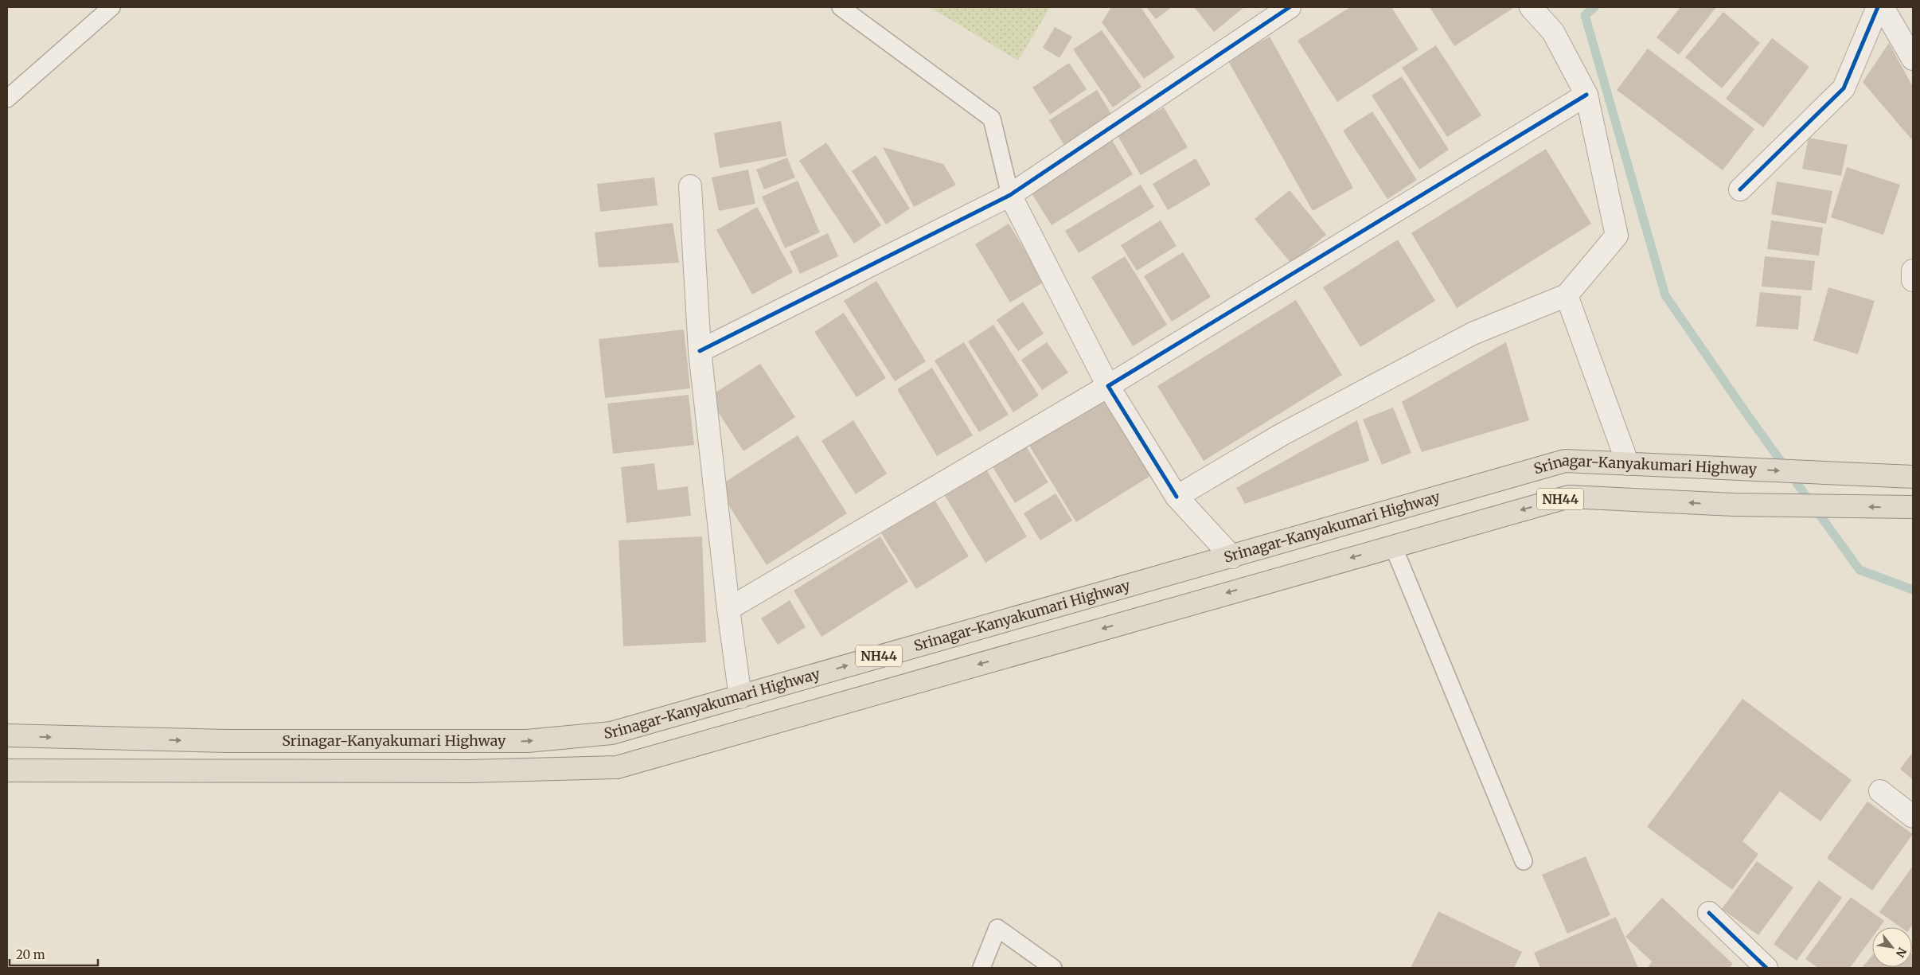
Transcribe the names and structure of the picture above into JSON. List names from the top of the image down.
{
  "streets": {
    "highway": ["Srinagar-Kanyakumari Highway", "NH44"]
  },
  "scale_bar": "20 m",
  "north": "bottom right"
}
